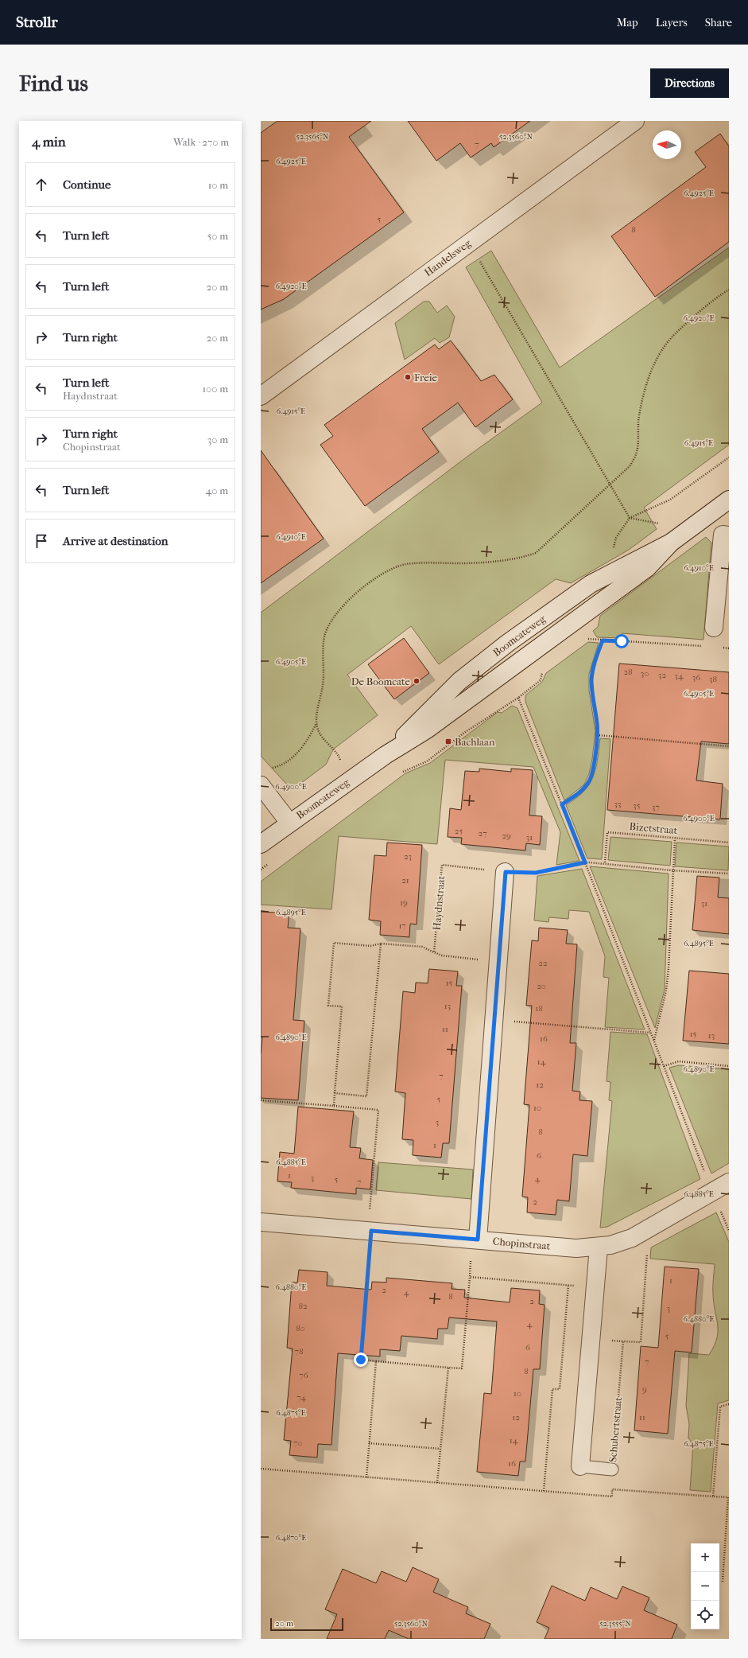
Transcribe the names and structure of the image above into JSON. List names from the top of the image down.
{
  "streets": {
    "street": [
      "Handelsweg",
      "Boomcateweg",
      "Chopinstraat",
      "Schubertstraat"
    ],
    "path": ["Bizetstraat", "Haydnstraat"]
  },
  "crossings": [
    ["Chopinstraat", "Schubertstraat"]
  ],
  "places": {
    "other": ["Freie", "De Boomcate"],
    "transit": ["Bachlaan"]
  },
  "house_numbers": [
    "7",
    "5",
    "8",
    "28",
    "30",
    "32",
    "34",
    "36",
    "38",
    "33",
    "35",
    "37",
    "25",
    "27",
    "29",
    "31",
    "23",
    "21",
    "19",
    "31",
    "17",
    "22",
    "15",
    "20",
    "13",
    "18",
    "11",
    "15",
    "13",
    "16",
    "14",
    "7",
    "12",
    "5",
    "10",
    "3",
    "8",
    "1",
    "6",
    "1",
    "3",
    "4",
    "5",
    "7",
    "2",
    "1",
    "2",
    "4",
    "8",
    "2",
    "82",
    "3",
    "4",
    "80",
    "5",
    "6",
    "78",
    "7",
    "8",
    "76",
    "9",
    "10",
    "74",
    "12",
    "11",
    "14",
    "70",
    "16"
  ],
  "scale_bar": "20 m",
  "north": "left",
  "page": {
    "header": "Strollr",
    "nav": ["Map", "Layers", "Share"],
    "buttons": "Directions",
    "title": "Find us",
    "heading": ["4 min", "Walk · 270 m"],
    "list": [
      ["Continue", "10 m"],
      ["Turn left", "50 m"],
      ["Turn left", "20 m"],
      ["Turn right", "20 m"],
      ["Turn left", "Haydnstraat", "100 m"],
      ["Turn right", "Chopinstraat", "30 m"],
      ["Turn left", "40 m"],
      "Arrive at destination"
    ],
    "map_buttons": ["+", "−"],
    "scale": "20 m"
  },
  "coordinates": [
    "52.3565°N",
    "52.3560°N",
    "6.4925°E",
    "6.4920°E",
    "6.4915°E",
    "6.4910°E",
    "6.4905°E",
    "6.4900°E",
    "6.4895°E",
    "6.4890°E",
    "6.4885°E",
    "6.4880°E",
    "6.4875°E",
    "6.4870°E",
    "52.3555°N"
  ]
}
